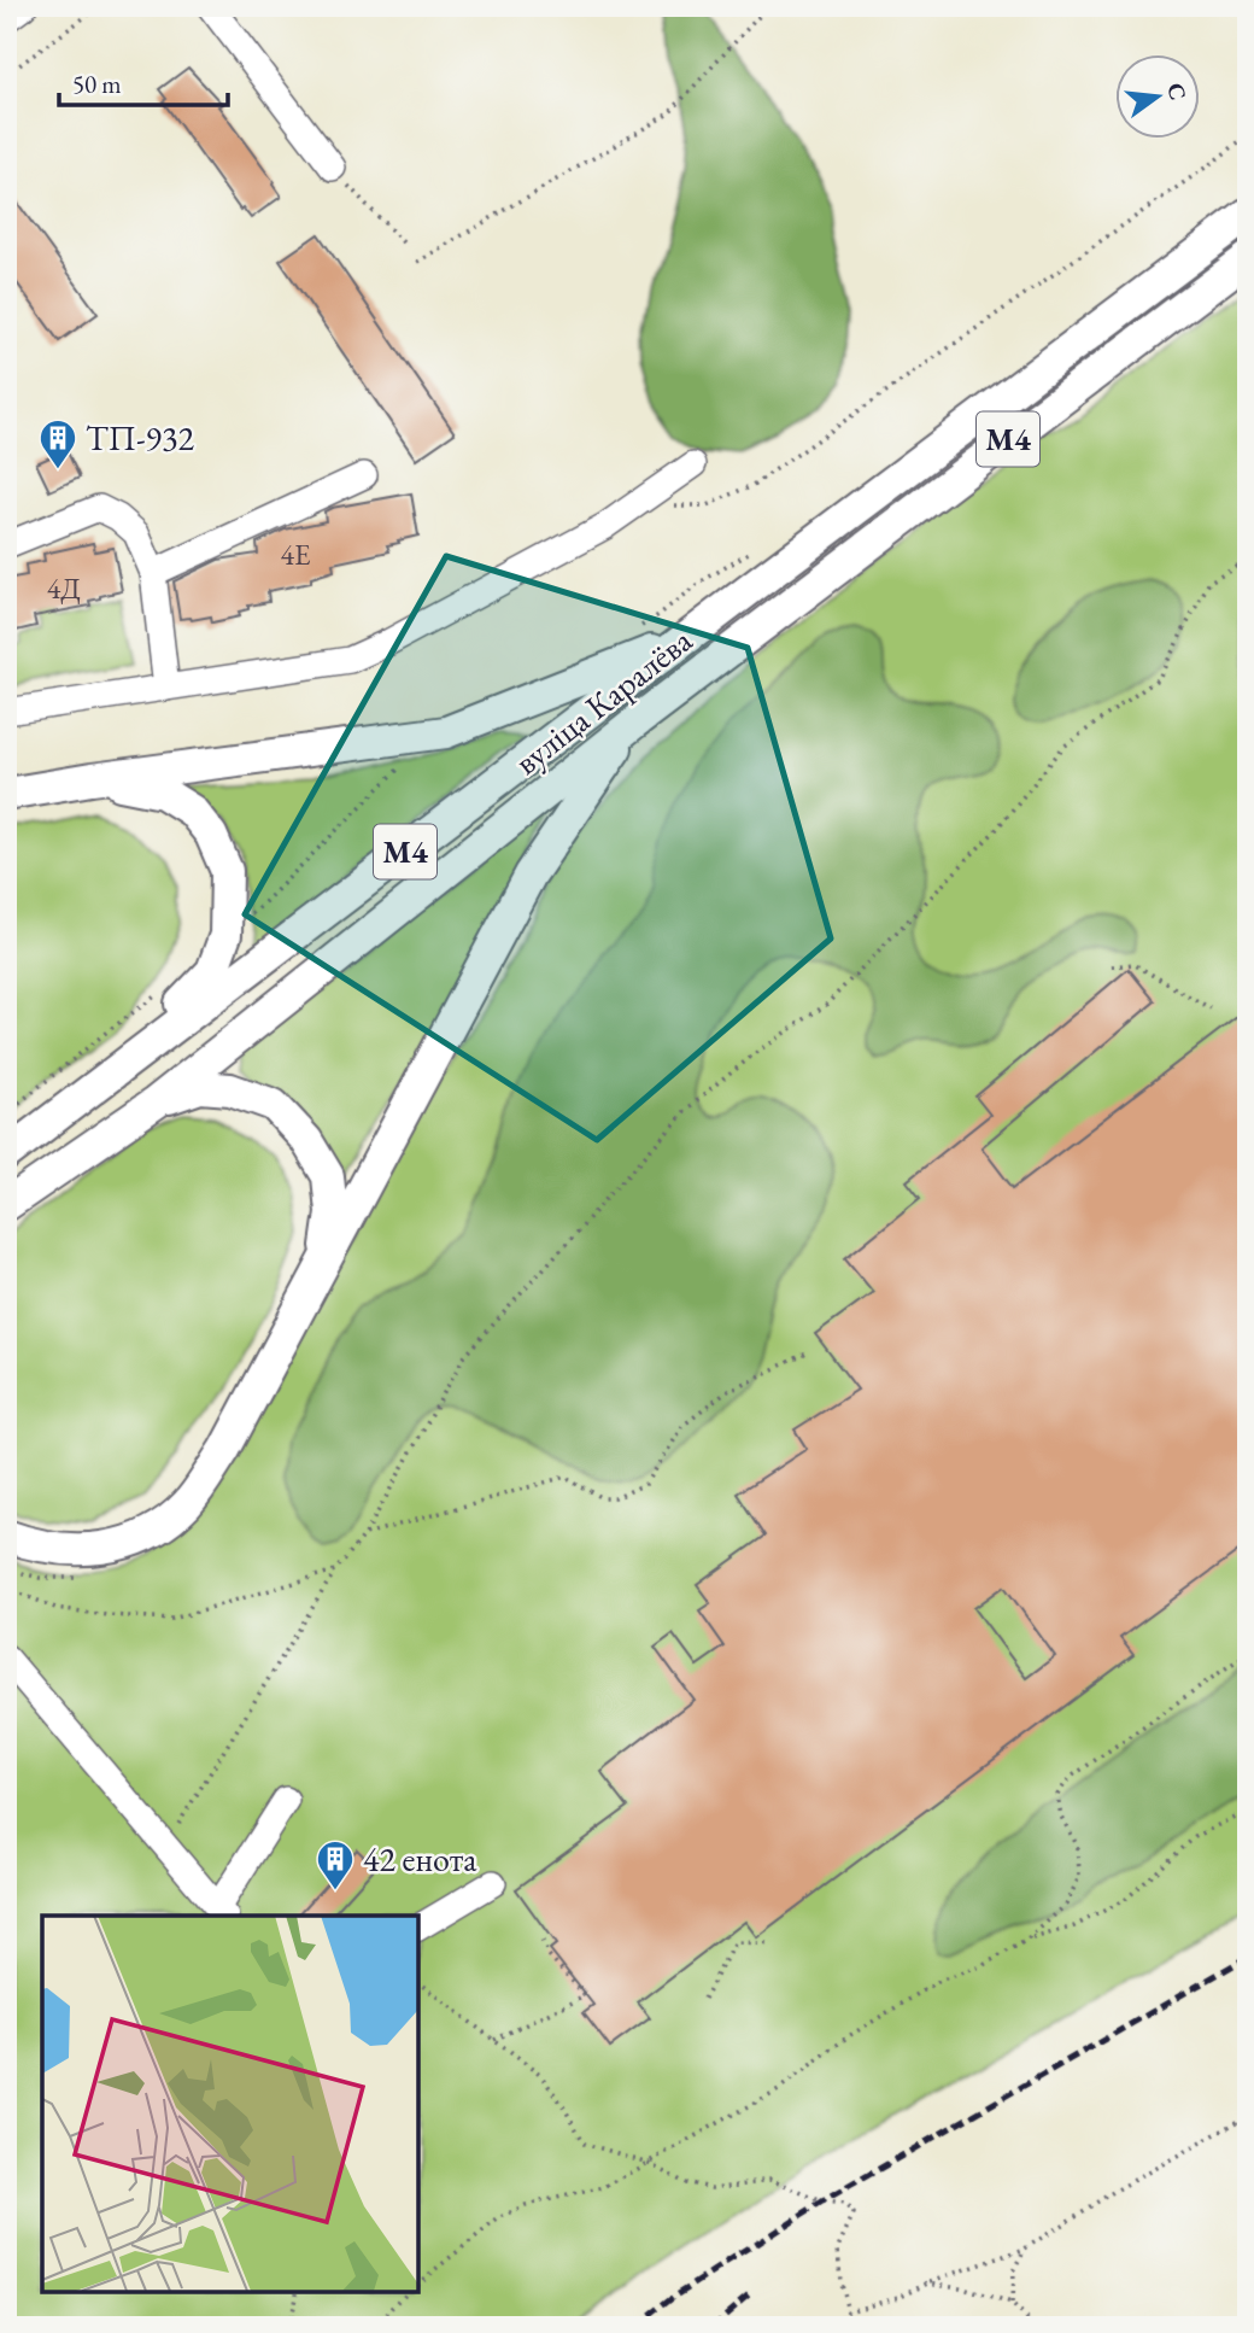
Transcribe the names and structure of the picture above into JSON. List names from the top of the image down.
{
  "streets": {
    "main road": ["М4", "вуліца Каралёва"]
  },
  "places": {
    "building": ["ТП-932", "42 енота"]
  },
  "house_numbers": ["4Е", "4Д"],
  "scale_bar": "50 m",
  "north": "right"
}
